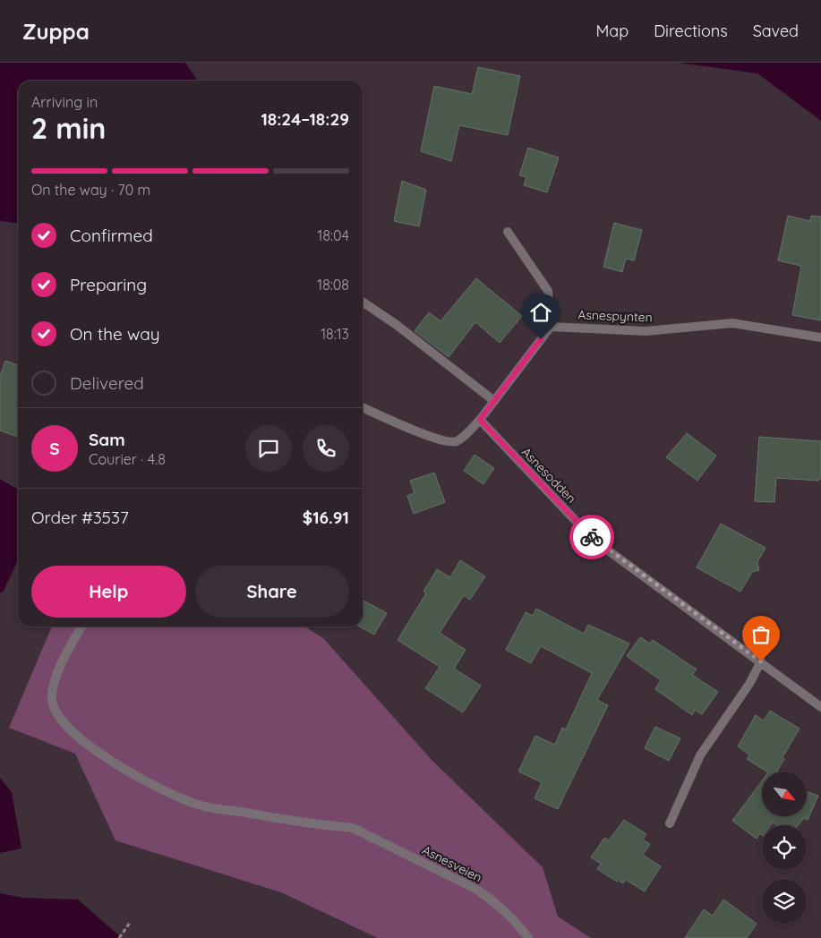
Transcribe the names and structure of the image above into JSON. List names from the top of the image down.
{
  "streets": {
    "street": ["Asnespynten", "Asnesodden", "Asnesveien"]
  },
  "north": "bottom right",
  "page": {
    "header": "Zuppa",
    "nav": ["Map", "Directions", "Saved"],
    "heading": ["2 min", "Arriving in", "18:24–18:29"],
    "panel": [
      "Sam",
      "Courier · 4.8",
      "Order #3537",
      "$16.91"
    ],
    "bar": "On the way · 70 m",
    "list": [
      ["Confirmed", "18:04"],
      ["Preparing", "18:08"],
      ["On the way", "18:13"],
      "Delivered"
    ],
    "round": "S",
    "buttons": ["Help", "Share"]
  }
}
